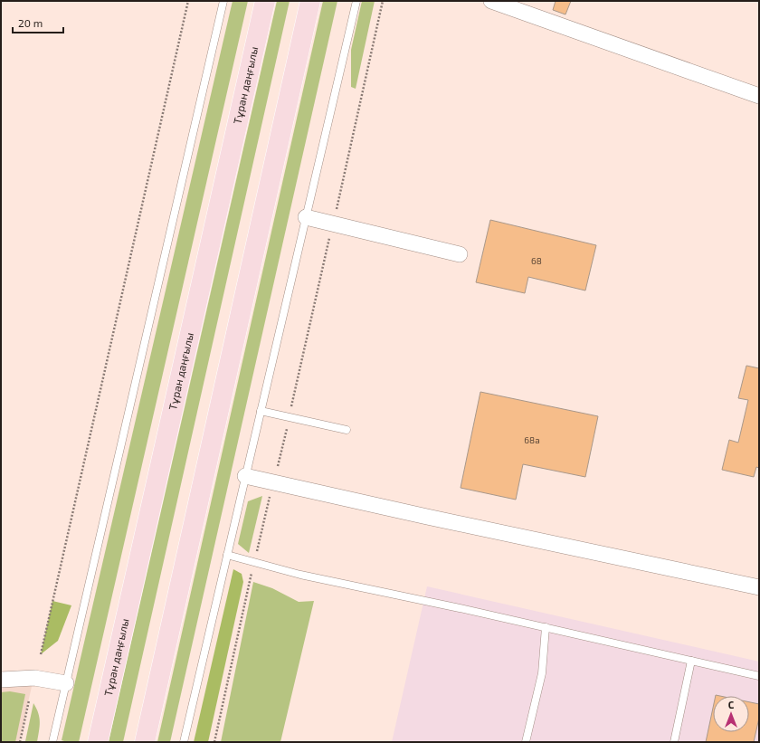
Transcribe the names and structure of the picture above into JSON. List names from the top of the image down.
{
  "streets": {
    "main road": ["Тұран даңғылы"]
  },
  "house_numbers": ["68", "68а"],
  "scale_bar": "20 m",
  "north": "top"
}
